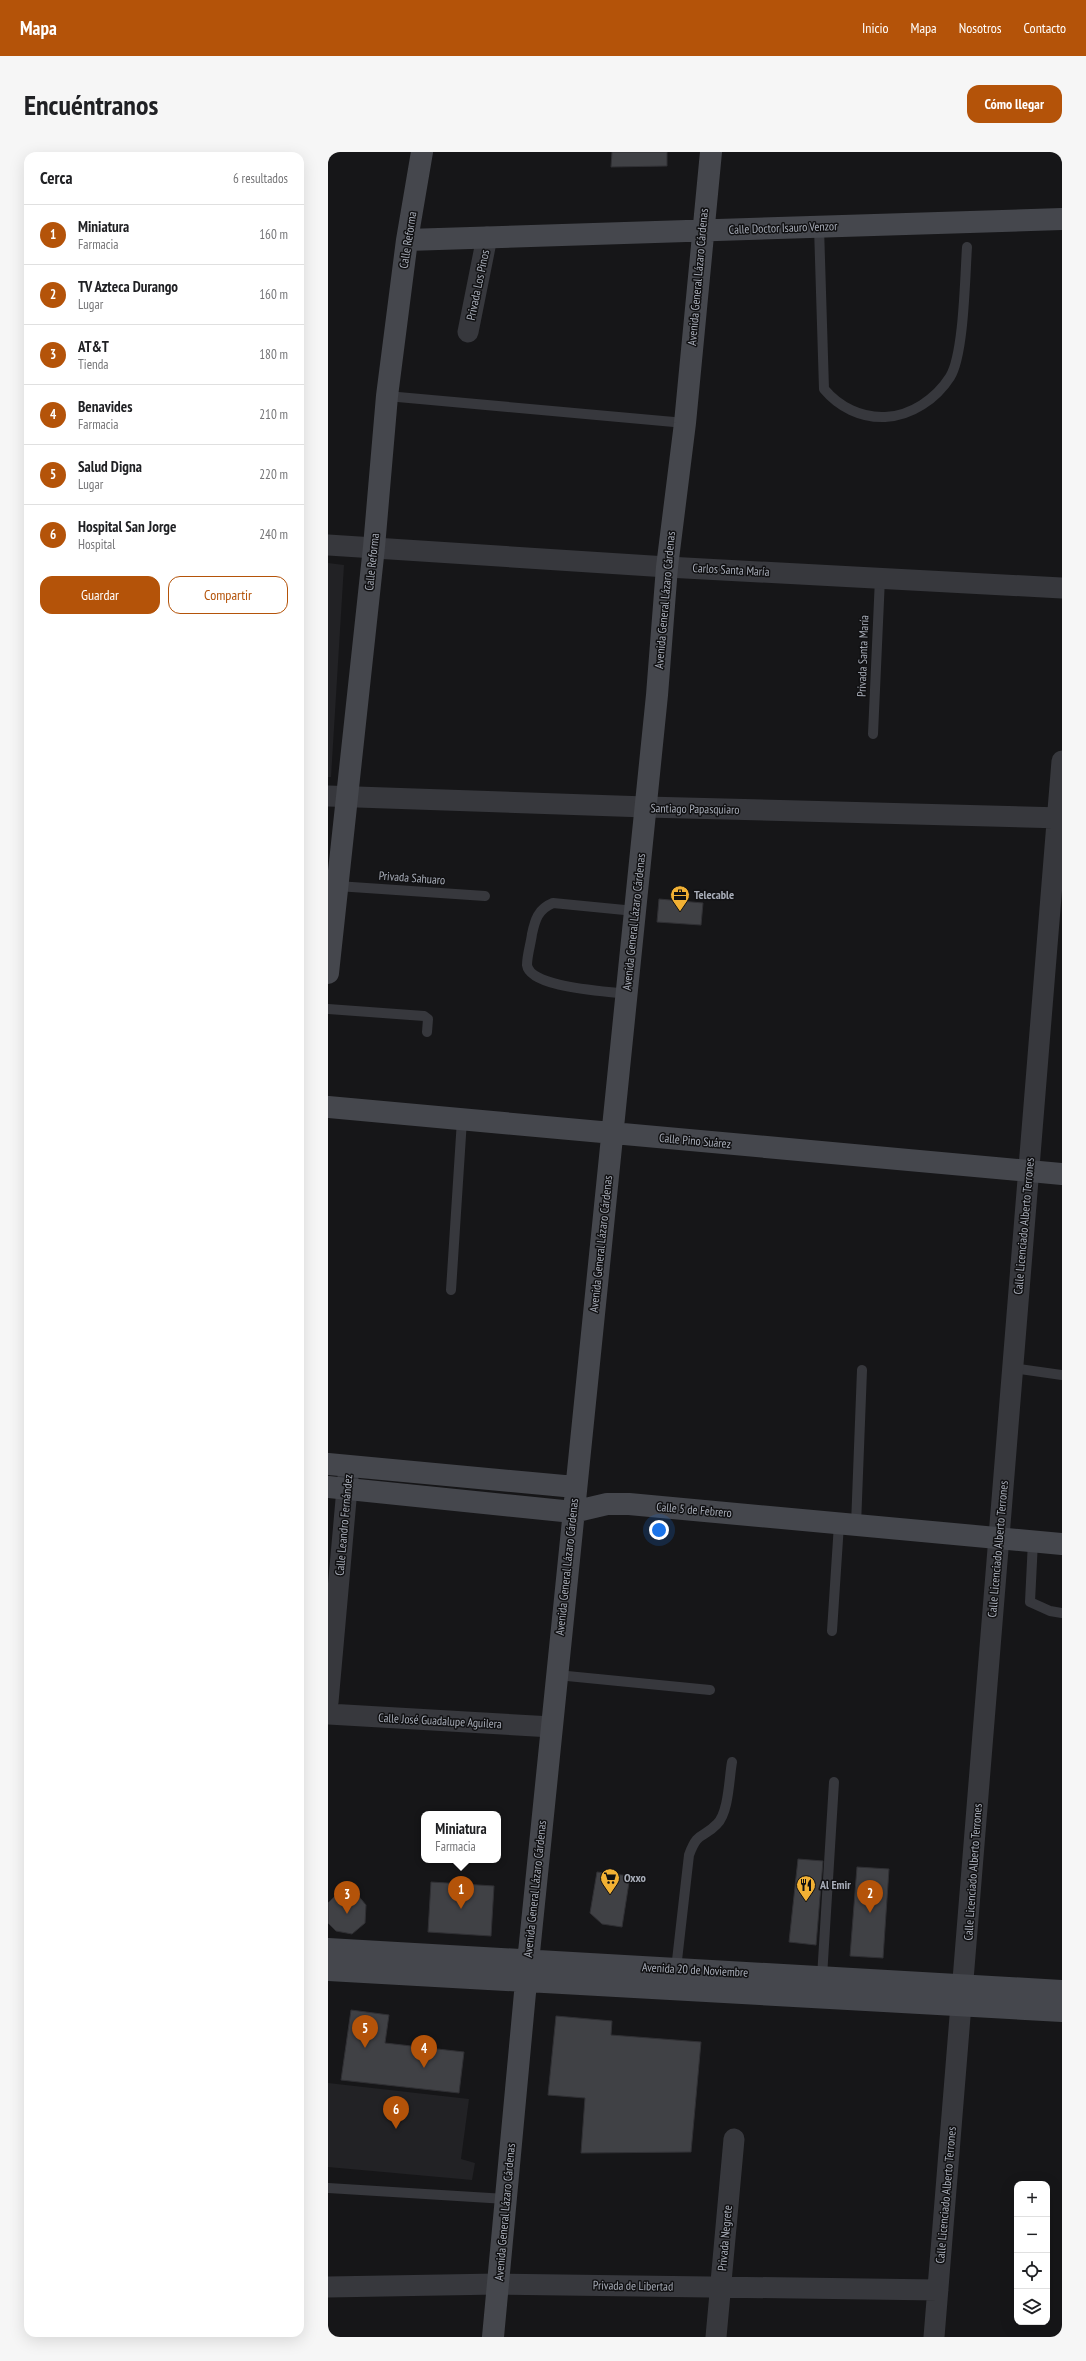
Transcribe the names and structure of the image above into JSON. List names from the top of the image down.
{
  "streets": {
    "main road": [
      "Calle Doctor Isauro Venzor",
      "Calle Reforma",
      "Avenida General Lázaro Cárdenas",
      "Calle Pino Suárez",
      "Calle 5 de Febrero",
      "Avenida 20 de Noviembre"
    ],
    "street": [
      "Privada Los Pinos",
      "Carlos Santa María",
      "Santiago Papasquiaro",
      "Calle Licenciado Alberto Terrones",
      "Calle Leandro Fernández",
      "Calle José Guadalupe Aguilera",
      "Privada Negrete",
      "Privada de Libertad"
    ],
    "lane": ["Privada Santa María", "Privada Sahuaro"]
  },
  "crossings": [
    ["Calle Doctor Isauro Venzor", "Calle Reforma"],
    ["Calle Doctor Isauro Venzor", "Avenida General Lázaro Cárdenas"],
    ["Calle Doctor Isauro Venzor", "Privada Los Pinos"],
    ["Calle Reforma", "Carlos Santa María"],
    ["Calle Reforma", "Santiago Papasquiaro"],
    ["Calle Reforma", "Privada Sahuaro"],
    ["Avenida General Lázaro Cárdenas", "Carlos Santa María"],
    ["Avenida General Lázaro Cárdenas", "Santiago Papasquiaro"],
    ["Avenida General Lázaro Cárdenas", "Calle Pino Suárez"],
    ["Avenida General Lázaro Cárdenas", "Calle 5 de Febrero"],
    ["Avenida General Lázaro Cárdenas", "Calle José Guadalupe Aguilera"],
    ["Avenida General Lázaro Cárdenas", "Avenida 20 de Noviembre"],
    ["Avenida General Lázaro Cárdenas", "Privada de Libertad"],
    ["Carlos Santa María", "Privada Santa María"],
    ["Santiago Papasquiaro", "Calle Licenciado Alberto Terrones"],
    ["Calle Pino Suárez", "Calle Licenciado Alberto Terrones"],
    ["Calle Licenciado Alberto Terrones", "Calle 5 de Febrero"],
    ["Calle Licenciado Alberto Terrones", "Avenida 20 de Noviembre"],
    ["Calle Licenciado Alberto Terrones", "Privada de Libertad"],
    ["Calle 5 de Febrero", "Calle Leandro Fernández"],
    ["Privada Negrete", "Privada de Libertad"]
  ],
  "places": {
    "office": ["Telecable"],
    "supermarket": ["Oxxo"],
    "restaurant": ["Al Emir"]
  },
  "page": {
    "header": "Mapa",
    "nav": [
      "Inicio",
      "Mapa",
      "Nosotros",
      "Contacto"
    ],
    "buttons": [
      "Cómo llegar",
      ["Guardar", "Compartir"]
    ],
    "title": "Encuéntranos",
    "heading": ["Cerca", "6 resultados"],
    "list": [
      {
        "mark": "1",
        "name": "Miniatura",
        "note": "Farmacia",
        "value": "160 m"
      },
      {
        "mark": "2",
        "name": "TV Azteca Durango",
        "note": "Lugar",
        "value": "160 m"
      },
      {
        "mark": "3",
        "name": "AT&T",
        "note": "Tienda",
        "value": "180 m"
      },
      {
        "mark": "4",
        "name": "Benavides",
        "note": "Farmacia",
        "value": "210 m"
      },
      {
        "mark": "5",
        "name": "Salud Digna",
        "note": "Lugar",
        "value": "220 m"
      },
      {
        "mark": "6",
        "name": "Hospital San Jorge",
        "note": "Hospital",
        "value": "240 m"
      }
    ],
    "popup": ["Miniatura", "Farmacia"],
    "pins": [
      "1",
      "2",
      "3",
      "5",
      "4",
      "6"
    ],
    "map_buttons": ["+", "−"]
  }
}
